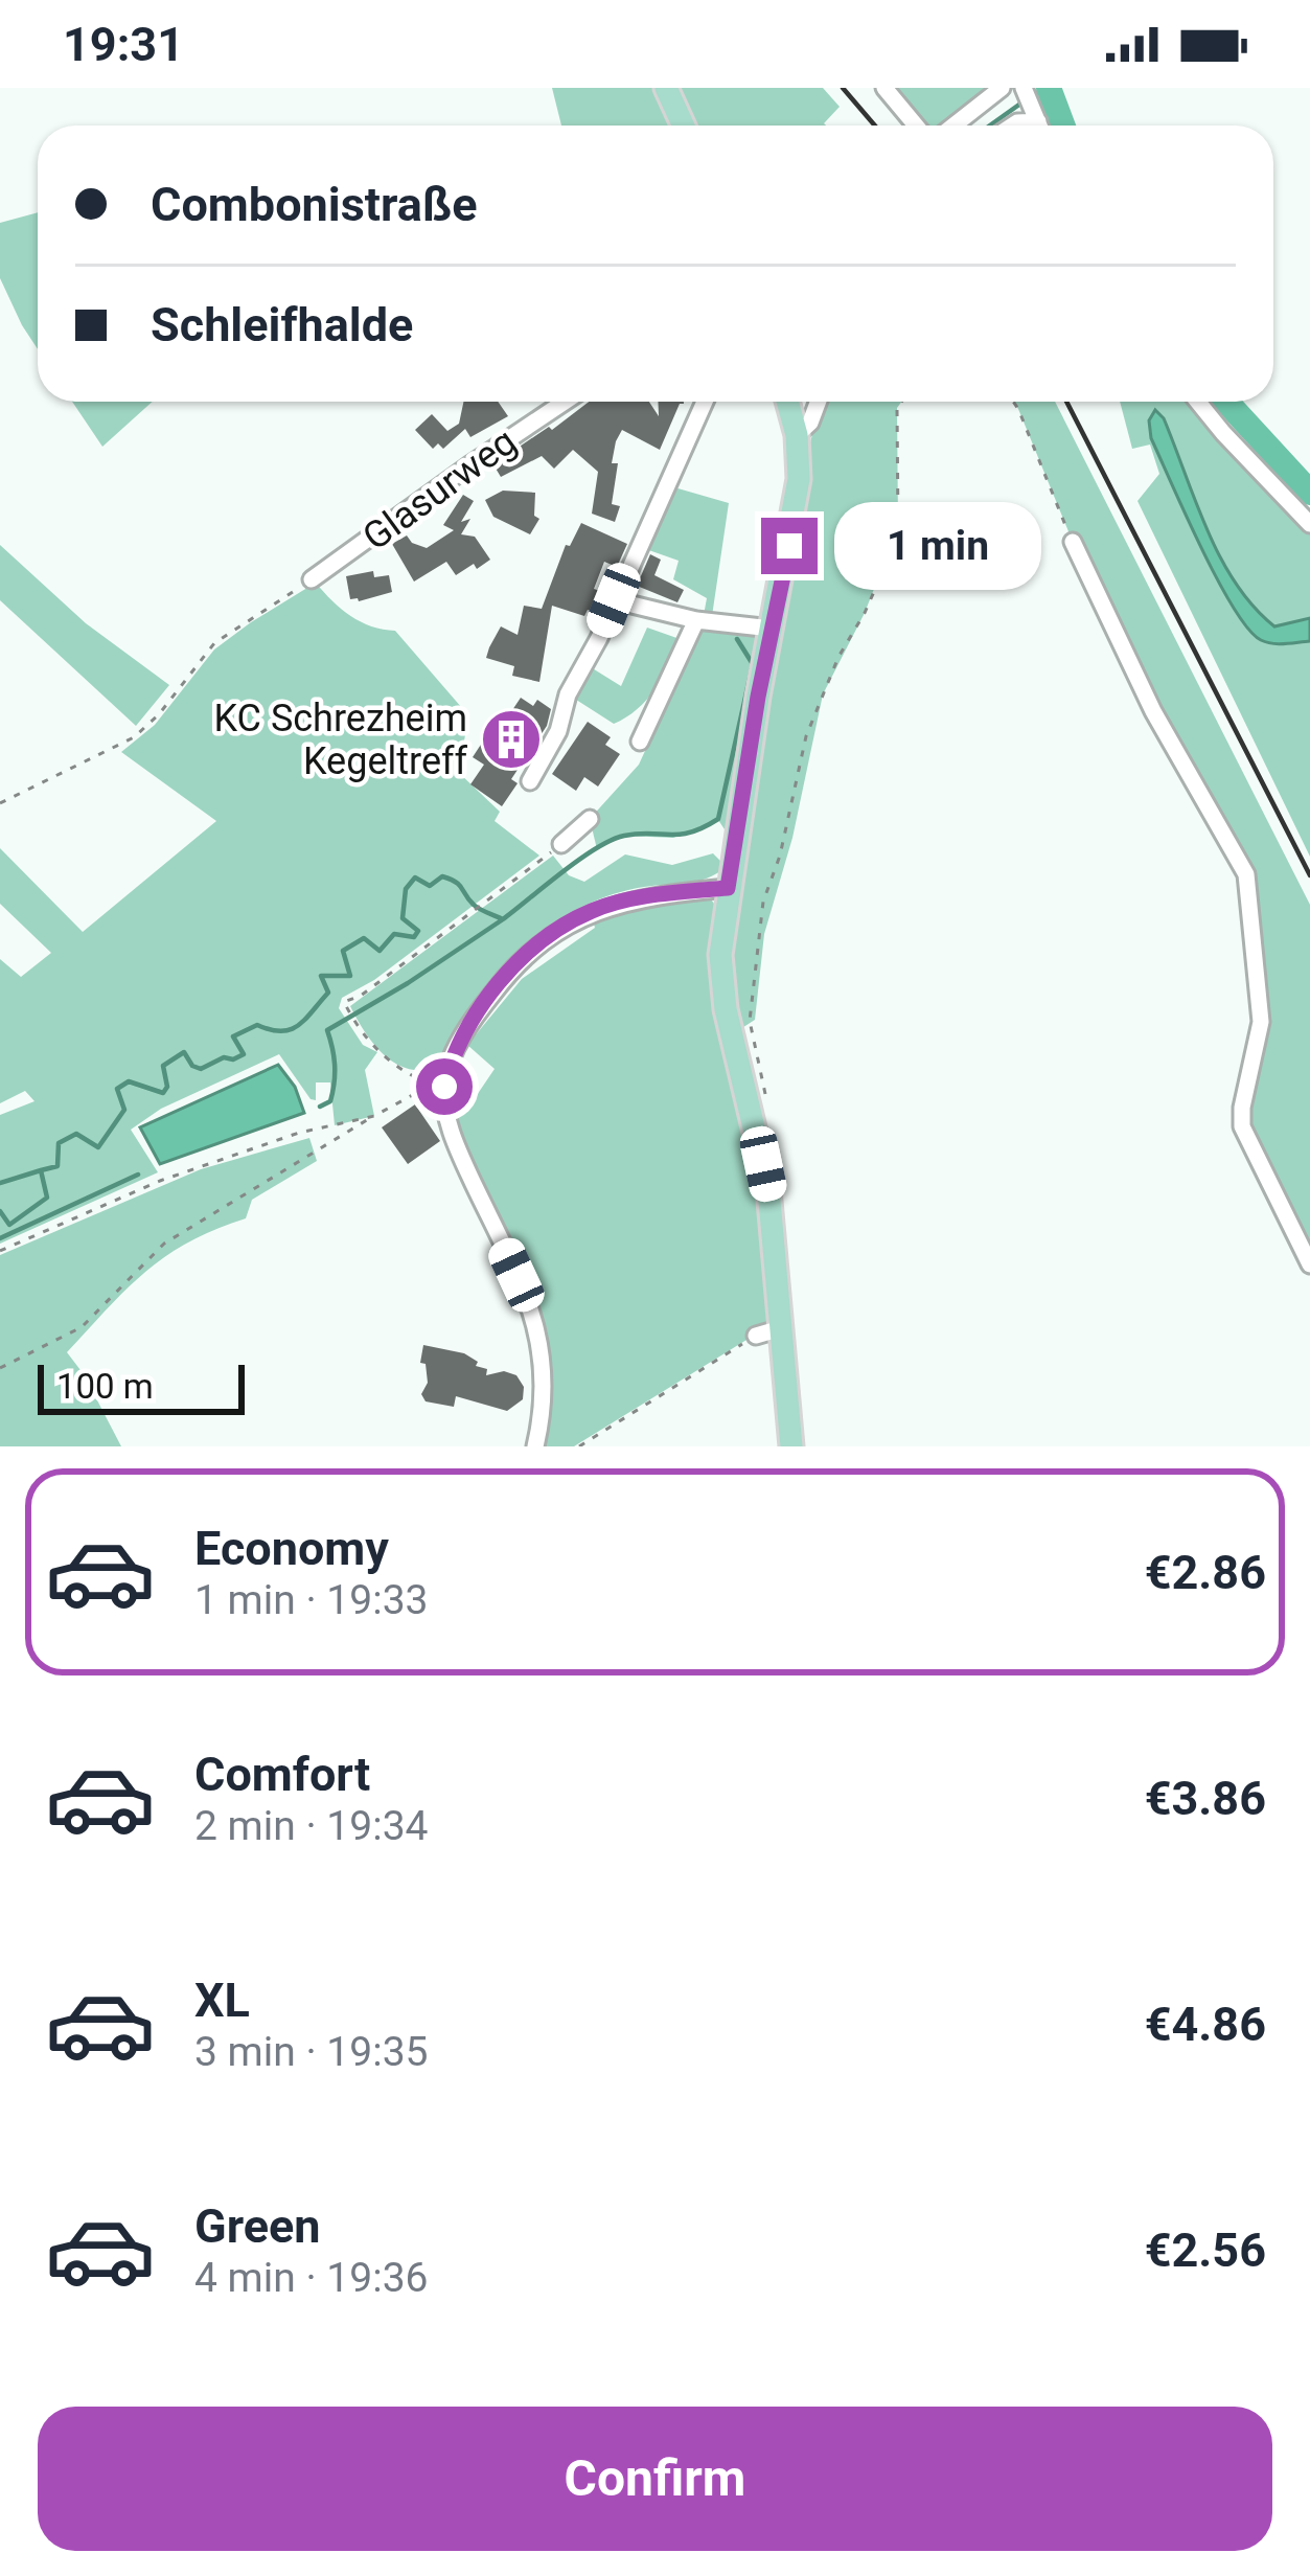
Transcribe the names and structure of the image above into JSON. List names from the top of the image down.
{
  "streets": {
    "street": ["Glasurweg"]
  },
  "places": {
    "building": ["KC Schrezheim Kegeltreff"]
  },
  "scale_bar": "100 m",
  "page": {
    "status": "19:31",
    "banner": ["Combonistraße", "Schleifhalde"],
    "bubble": "1 min",
    "scale": "100 m",
    "list": [
      {
        "name": "Economy",
        "note": "1 min · 19:33",
        "value": "€2.86"
      },
      {
        "name": "Comfort",
        "note": "2 min · 19:34",
        "value": "€3.86"
      },
      {
        "name": "XL",
        "note": "3 min · 19:35",
        "value": "€4.86"
      },
      {
        "name": "Green",
        "note": "4 min · 19:36",
        "value": "€2.56"
      }
    ],
    "buttons": "Confirm"
  }
}
